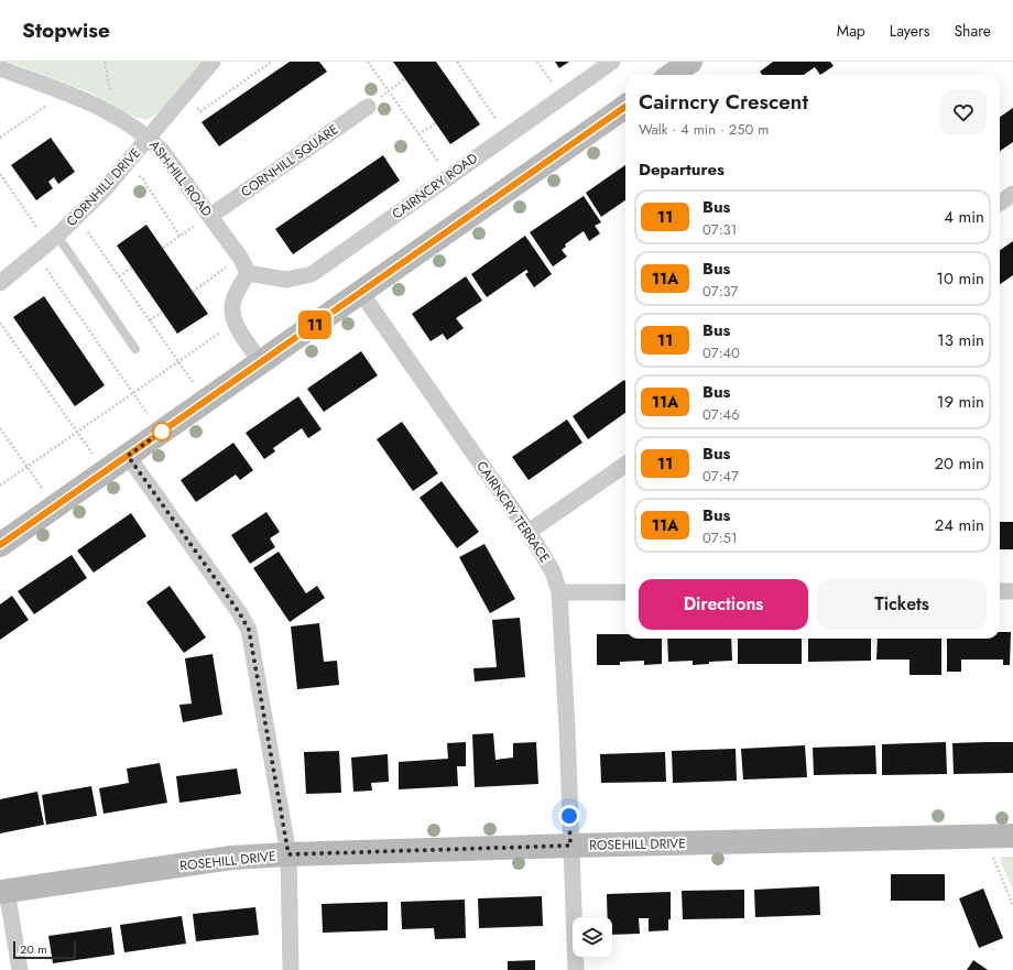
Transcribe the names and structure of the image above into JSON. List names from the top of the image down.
{
  "streets": {
    "street": [
      "CORNHILL SQUARE",
      "ASH-HILL ROAD",
      "CAIRNCRY ROAD",
      "CORNHILL DRIVE",
      "CAIRNCRY TERRACE",
      "ROSEHILL DRIVE"
    ]
  },
  "crossings": [
    ["CORNHILL SQUARE", "ASH-HILL ROAD"],
    ["ASH-HILL ROAD", "CAIRNCRY ROAD"],
    ["ASH-HILL ROAD", "CORNHILL DRIVE"],
    ["CAIRNCRY TERRACE", "ROSEHILL DRIVE"]
  ],
  "lines": ["bus line 11"],
  "scale_bar": "20 m",
  "page": {
    "header": "Stopwise",
    "nav": ["Map", "Layers", "Share"],
    "on_map": "11",
    "heading": [
      ["Cairncry Crescent", "Walk · 4 min · 250 m"],
      "Departures"
    ],
    "list": [
      {
        "mark": "11",
        "name": "Bus",
        "note": "07:31",
        "value": "4 min"
      },
      {
        "mark": "11A",
        "name": "Bus",
        "note": "07:37",
        "value": "10 min"
      },
      {
        "mark": "11",
        "name": "Bus",
        "note": "07:40",
        "value": "13 min"
      },
      {
        "mark": "11A",
        "name": "Bus",
        "note": "07:46",
        "value": "19 min"
      },
      {
        "mark": "11",
        "name": "Bus",
        "note": "07:47",
        "value": "20 min"
      },
      {
        "mark": "11A",
        "name": "Bus",
        "note": "07:51",
        "value": "24 min"
      }
    ],
    "buttons": ["Directions", "Tickets"],
    "scale": "20 m"
  }
}
